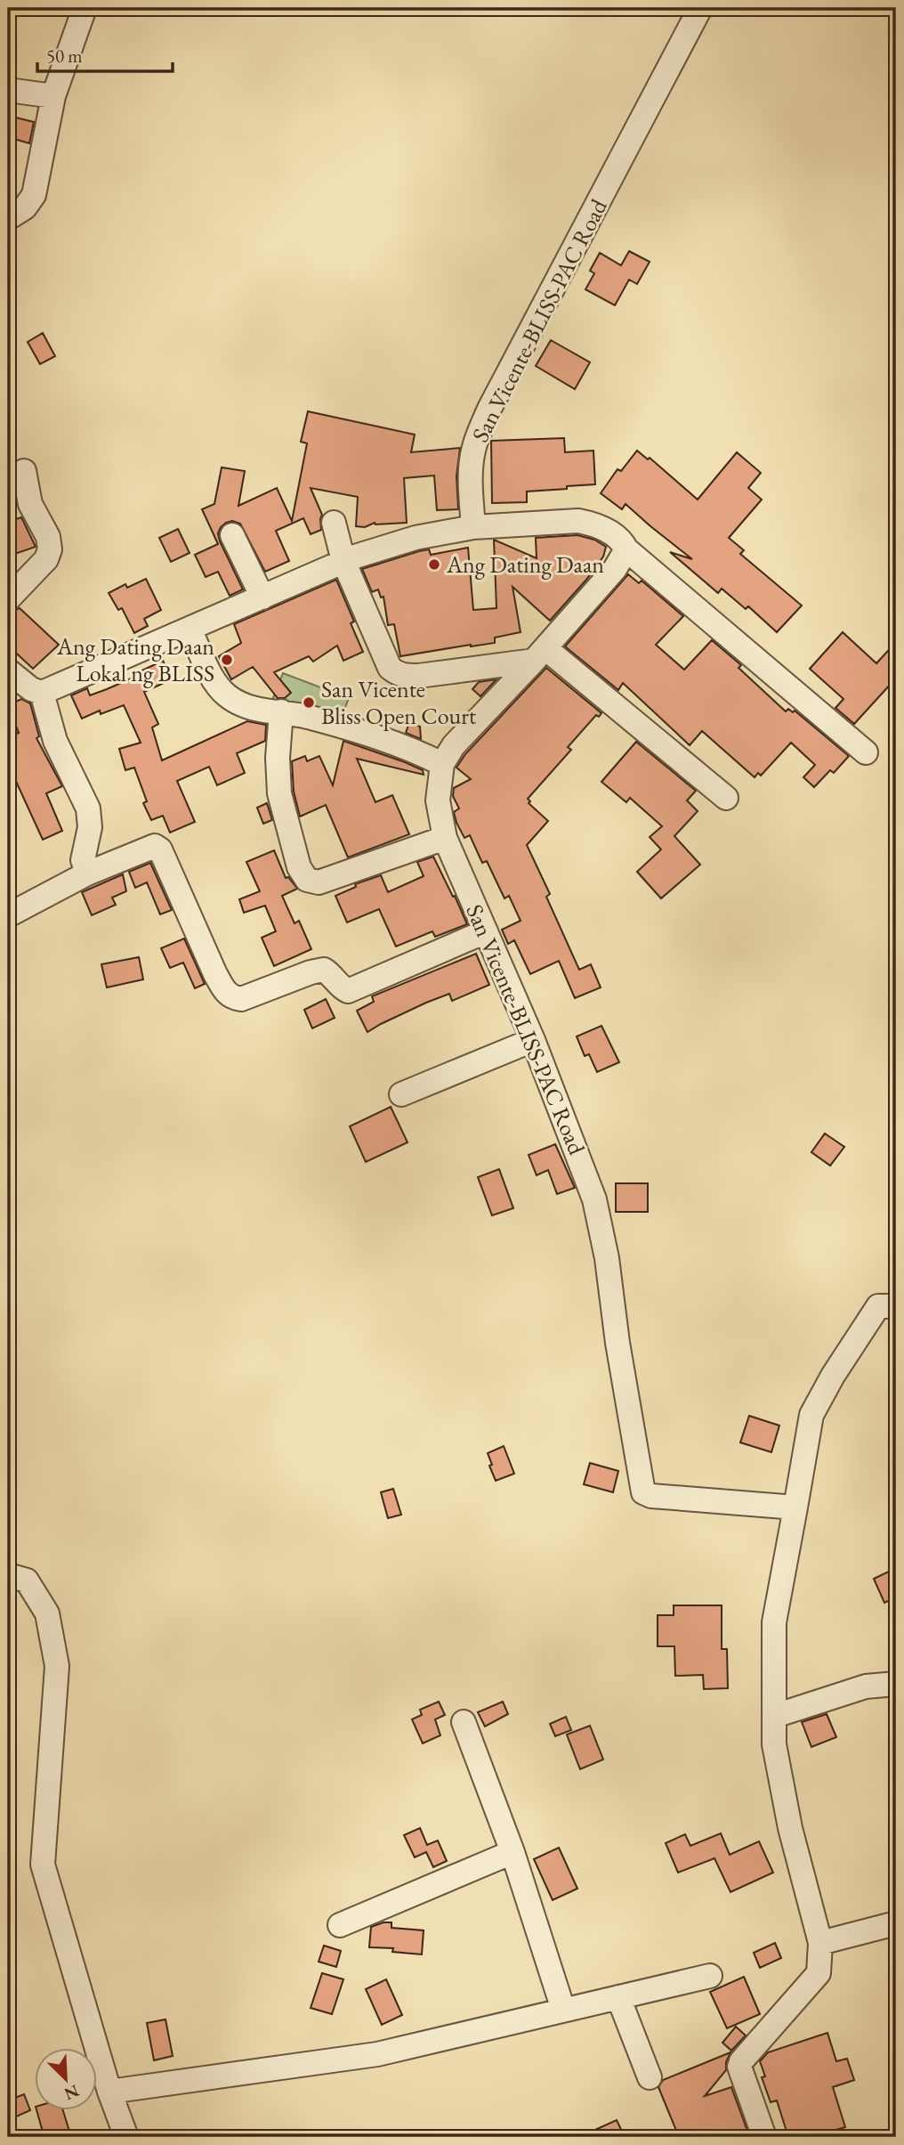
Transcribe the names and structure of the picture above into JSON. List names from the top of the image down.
{
  "streets": {
    "street": ["San Vicente-BLISS-PAC Road"]
  },
  "places": ["Ang Dating Daan", "Ang Dating Daan Lokal ng BLISS", "San Vicente Bliss Open Court"],
  "scale_bar": "50 m",
  "north": "bottom right"
}
